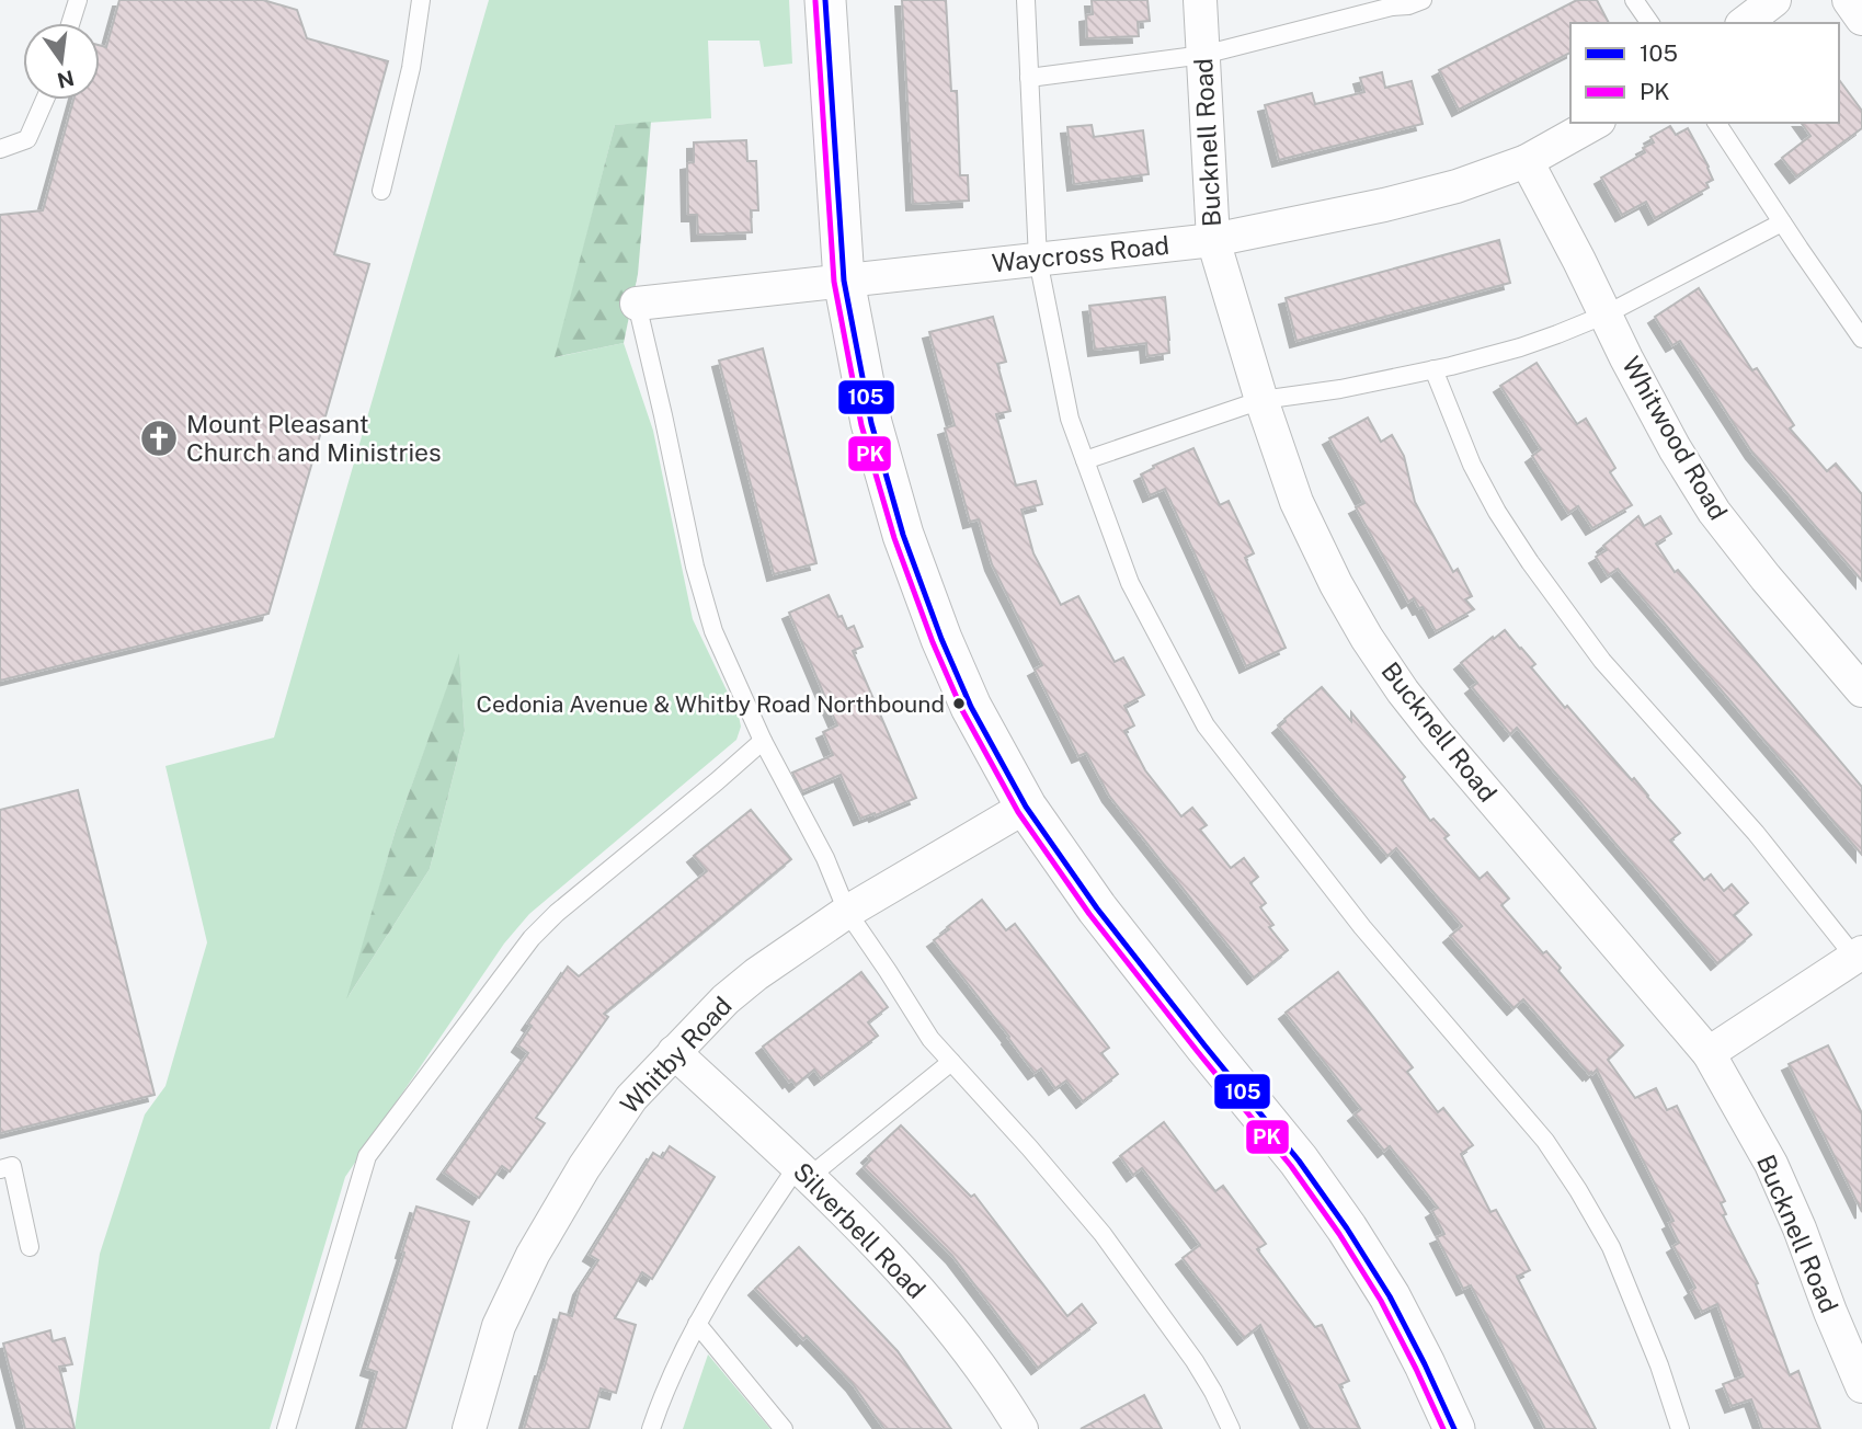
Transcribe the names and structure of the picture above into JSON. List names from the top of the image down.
{
  "streets": {
    "street": [
      "Bucknell Road",
      "Waycross Road",
      "Whitwood Road",
      "Whitby Road",
      "Silverbell Road"
    ]
  },
  "crossings": [
    ["Bucknell Road", "Waycross Road"],
    ["Waycross Road", "Whitwood Road"],
    ["Whitby Road", "Silverbell Road"]
  ],
  "places": {
    "church": ["Mount Pleasant Church and Ministries"],
    "other": ["Cedonia Avenue & Whitby Road Northbound"]
  },
  "lines": ["transit line 105", "transit line PK"],
  "legend": ["105", "PK"],
  "north": "bottom"
}
